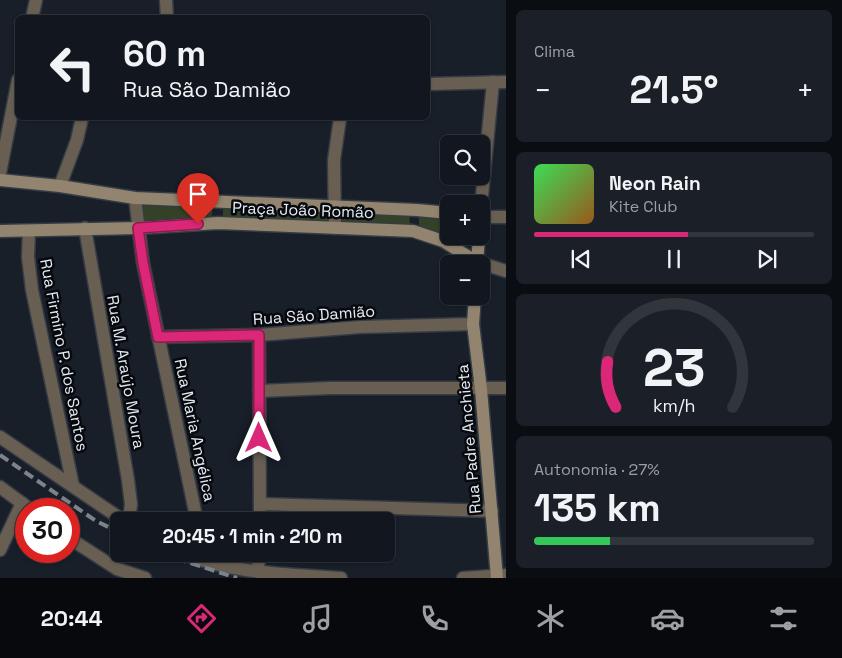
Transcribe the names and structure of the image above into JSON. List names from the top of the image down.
{
  "streets": {
    "street": [
      "Praça João Romão",
      "Rua São Damião",
      "Rua Firmino P. dos Santos",
      "Rua M. Araújo Moura",
      "Rua Maria Angélica",
      "Rua Padre Anchieta"
    ]
  },
  "crossings": [
    ["Praça João Romão", "Rua Firmino P. dos Santos"],
    ["Praça João Romão", "Rua M. Araújo Moura"],
    ["Praça João Romão", "Rua Maria Angélica"],
    ["Rua São Damião", "Rua Maria Angélica"],
    ["Rua São Damião", "Rua Padre Anchieta"]
  ],
  "page": {
    "tile": [
      "Clima",
      ["Autonomia · 27%", "135 km"]
    ],
    "turn": ["60 m", "Rua São Damião"],
    "heat": ["−", "21.5°", "+"],
    "map_buttons": ["+", "−"],
    "song": ["Neon Rain", "Kite Club"],
    "limit": "30",
    "trip": "20:45 · 1 min · 210 m",
    "tabs": "20:44",
    "gauge": ["23", "km/h"]
  }
}
